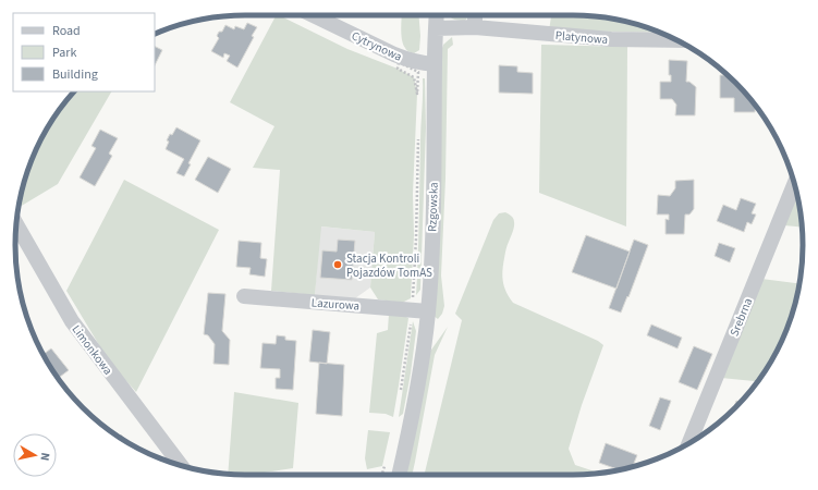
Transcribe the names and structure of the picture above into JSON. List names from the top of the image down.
{
  "streets": {
    "street": [
      "Platynowa",
      "Cytrynowa",
      "Rzgowska",
      "Lazurowa",
      "Srebrna",
      "Limonkowa"
    ]
  },
  "crossings": [
    ["Platynowa", "Rzgowska"],
    ["Cytrynowa", "Rzgowska"],
    ["Rzgowska", "Lazurowa"]
  ],
  "places": ["Stacja Kontroli Pojazdów TomAS"],
  "legend": ["Road", "Park", "Building"],
  "north": "right"
}
